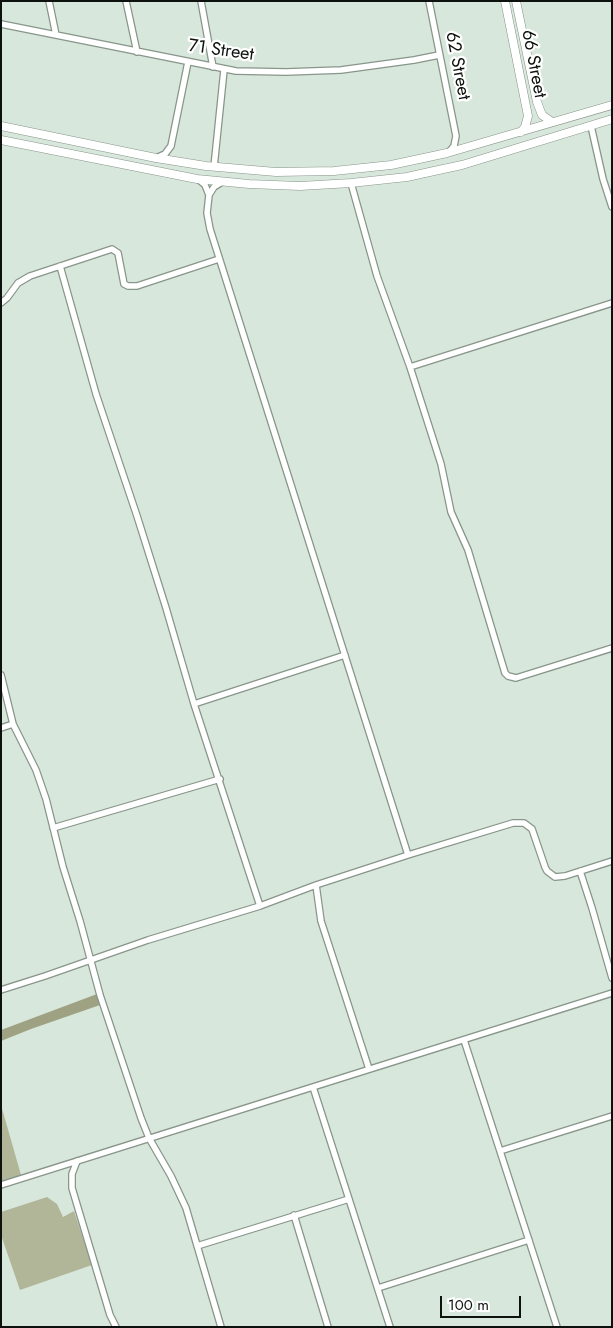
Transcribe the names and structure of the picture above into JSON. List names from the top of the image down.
{
  "streets": {
    "street": ["71 Street", "66 Street", "62 Street"]
  },
  "crossings": [
    ["71 Street", "62 Street"]
  ],
  "scale_bar": "100 m"
}
